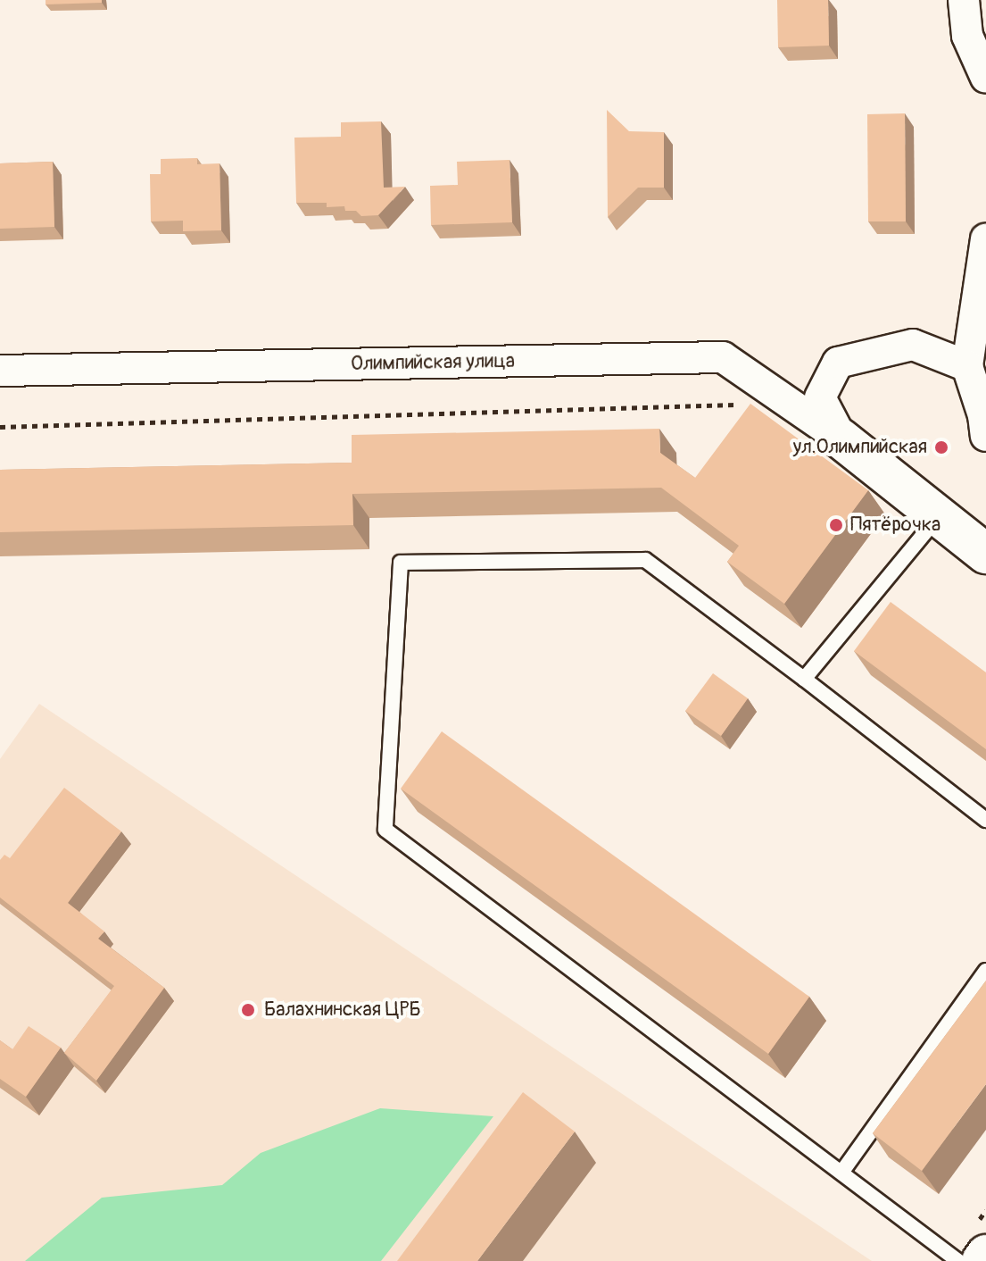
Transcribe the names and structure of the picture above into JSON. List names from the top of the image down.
{
  "streets": {
    "street": ["Олимпийская улица"]
  },
  "places": ["ул.Олимпийская", "Пятёрочка", "Балахнинская ЦРБ"]
}
